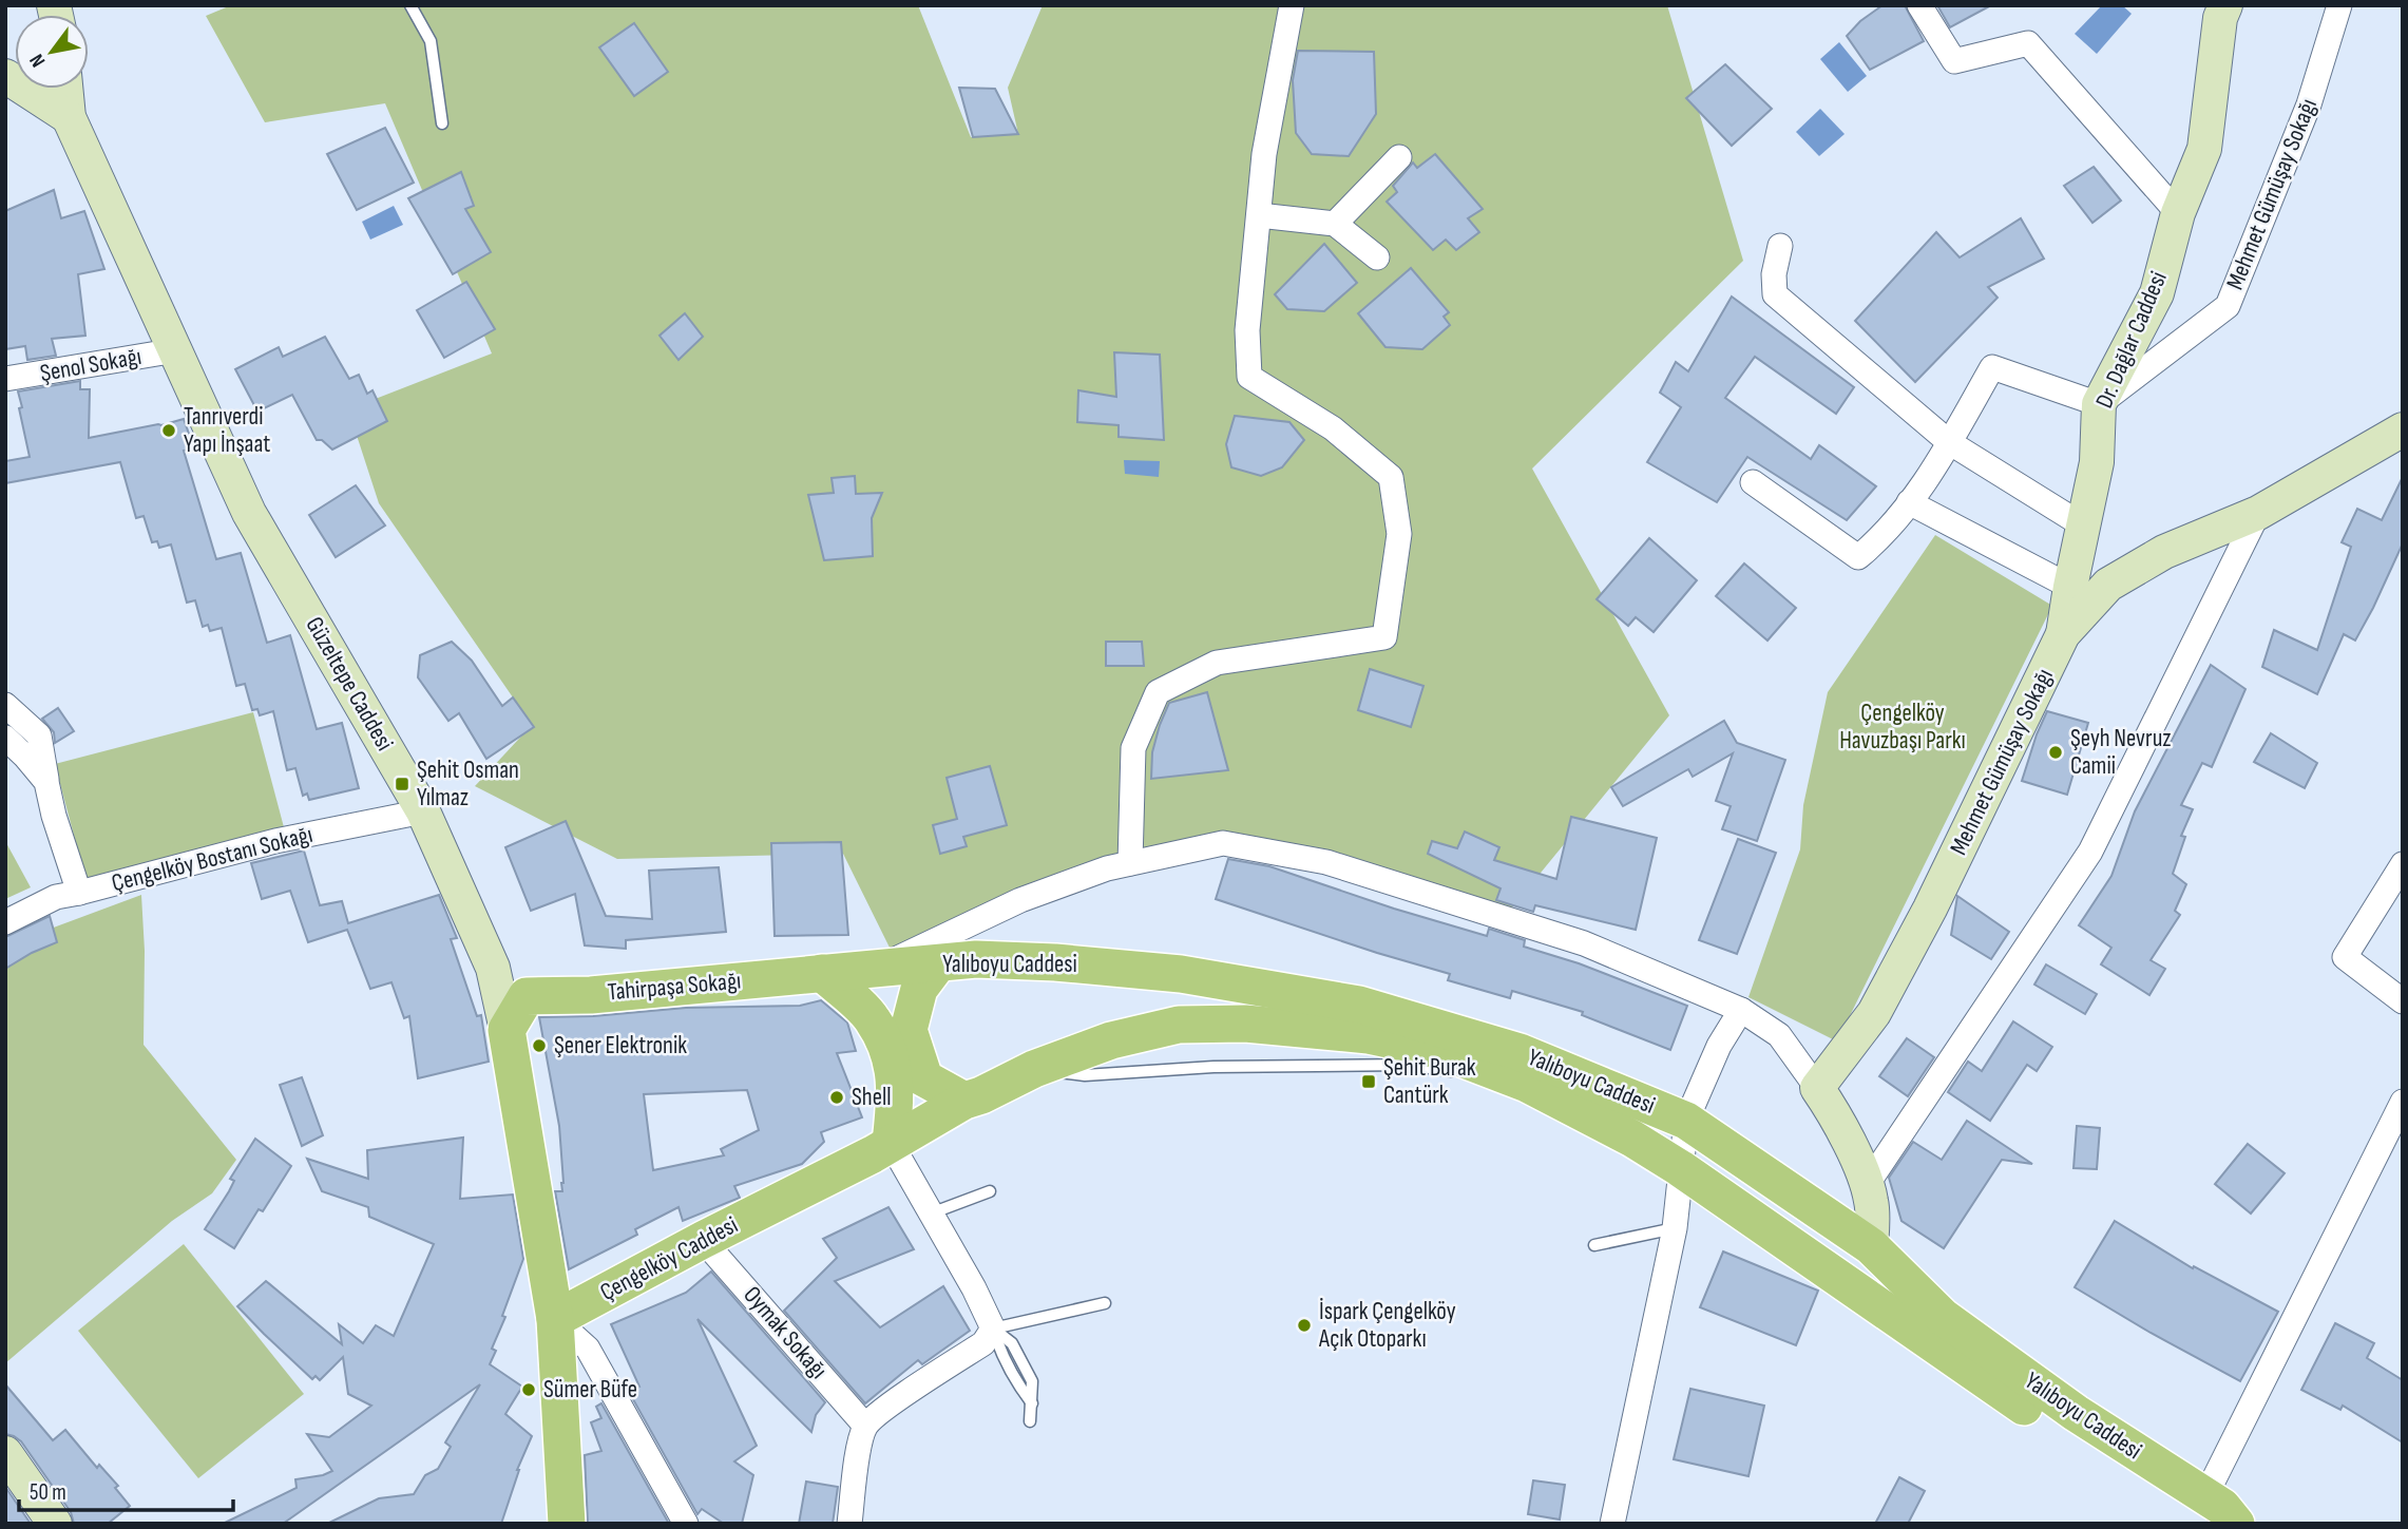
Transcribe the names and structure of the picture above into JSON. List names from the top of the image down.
{
  "streets": {
    "main road": [
      "Güzeltepe Caddesi",
      "Yalıboyu Caddesi",
      "Tahirpaşa Sokağı",
      "Çengelköy Caddesi"
    ],
    "street": [
      "Mehmet Gümüşay Sokağı",
      "Dr. Dağlar Caddesi",
      "Şenol Sokağı",
      "Çengelköy Bostanı Sokağı",
      "Oymak Sokağı"
    ]
  },
  "crossings": [
    ["Mehmet Gümüşay Sokağı", "Dr. Dağlar Caddesi"],
    ["Şenol Sokağı", "Güzeltepe Caddesi"],
    ["Güzeltepe Caddesi", "Çengelköy Bostanı Sokağı"],
    ["Güzeltepe Caddesi", "Çengelköy Caddesi"],
    ["Yalıboyu Caddesi", "Tahirpaşa Sokağı"],
    ["Yalıboyu Caddesi", "Çengelköy Caddesi"],
    ["Çengelköy Caddesi", "Oymak Sokağı"]
  ],
  "parks": ["Çengelköy Havuzbaşı Parkı"],
  "places": {
    "other": [
      "Tanrıverdi Yapı İnşaat",
      "Şeyh Nevruz Camii",
      "Şener Elektronik",
      "Shell",
      "İspark Çengelköy Açık Otoparkı",
      "Sümer Büfe"
    ],
    "transit": ["Şehit Osman Yılmaz", "Şehit Burak Cantürk"]
  },
  "scale_bar": "50 m",
  "north": "bottom left"
}
